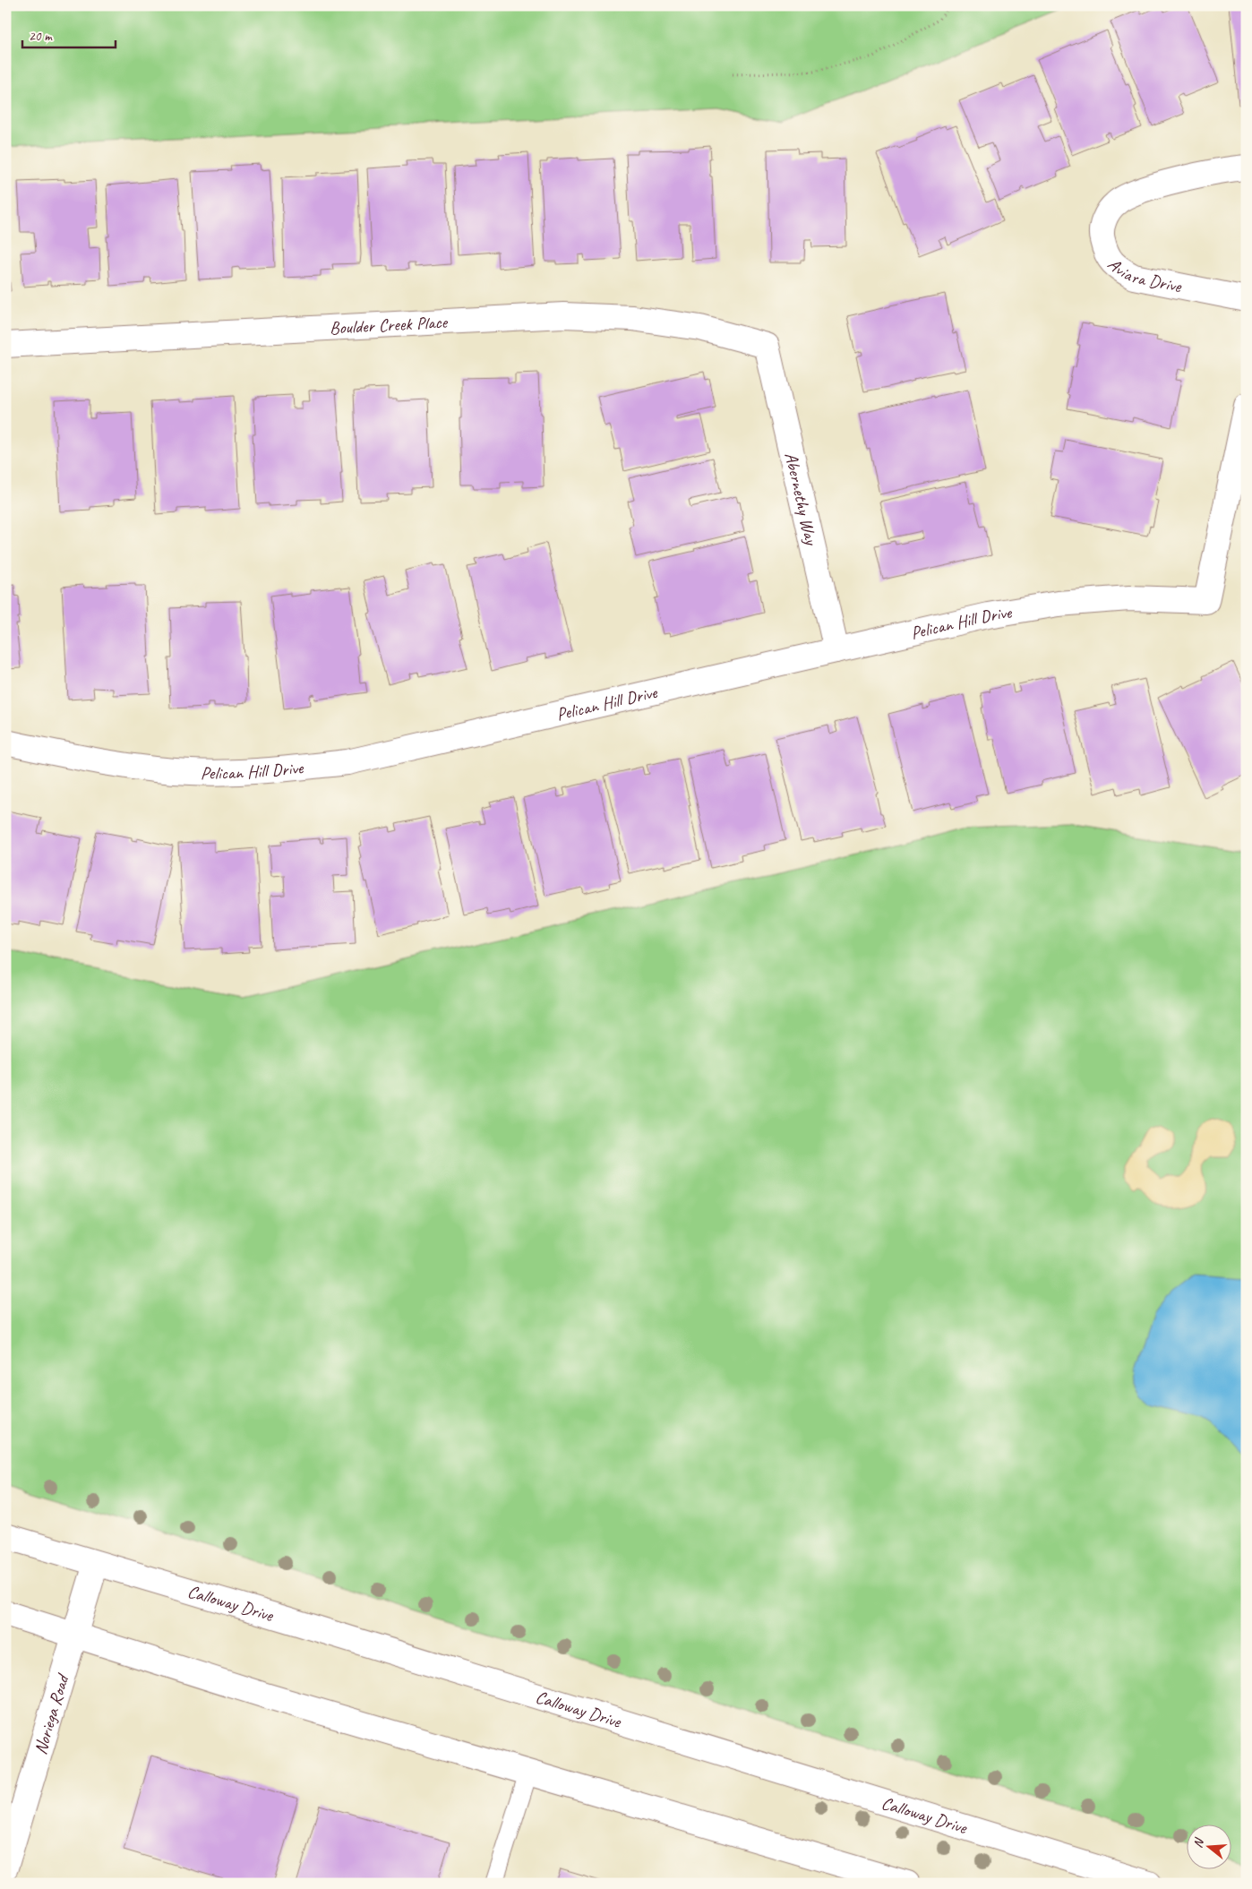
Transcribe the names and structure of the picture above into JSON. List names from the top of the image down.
{
  "streets": {
    "street": [
      "Aviara Drive",
      "Boulder Creek Place",
      "Abernethy Way",
      "Pelican Hill Drive",
      "Calloway Drive",
      "Noriega Road"
    ]
  },
  "crossings": [
    ["Boulder Creek Place", "Abernethy Way"],
    ["Abernethy Way", "Pelican Hill Drive"],
    ["Calloway Drive", "Noriega Road"]
  ],
  "scale_bar": "20 m",
  "north": "left"
}
